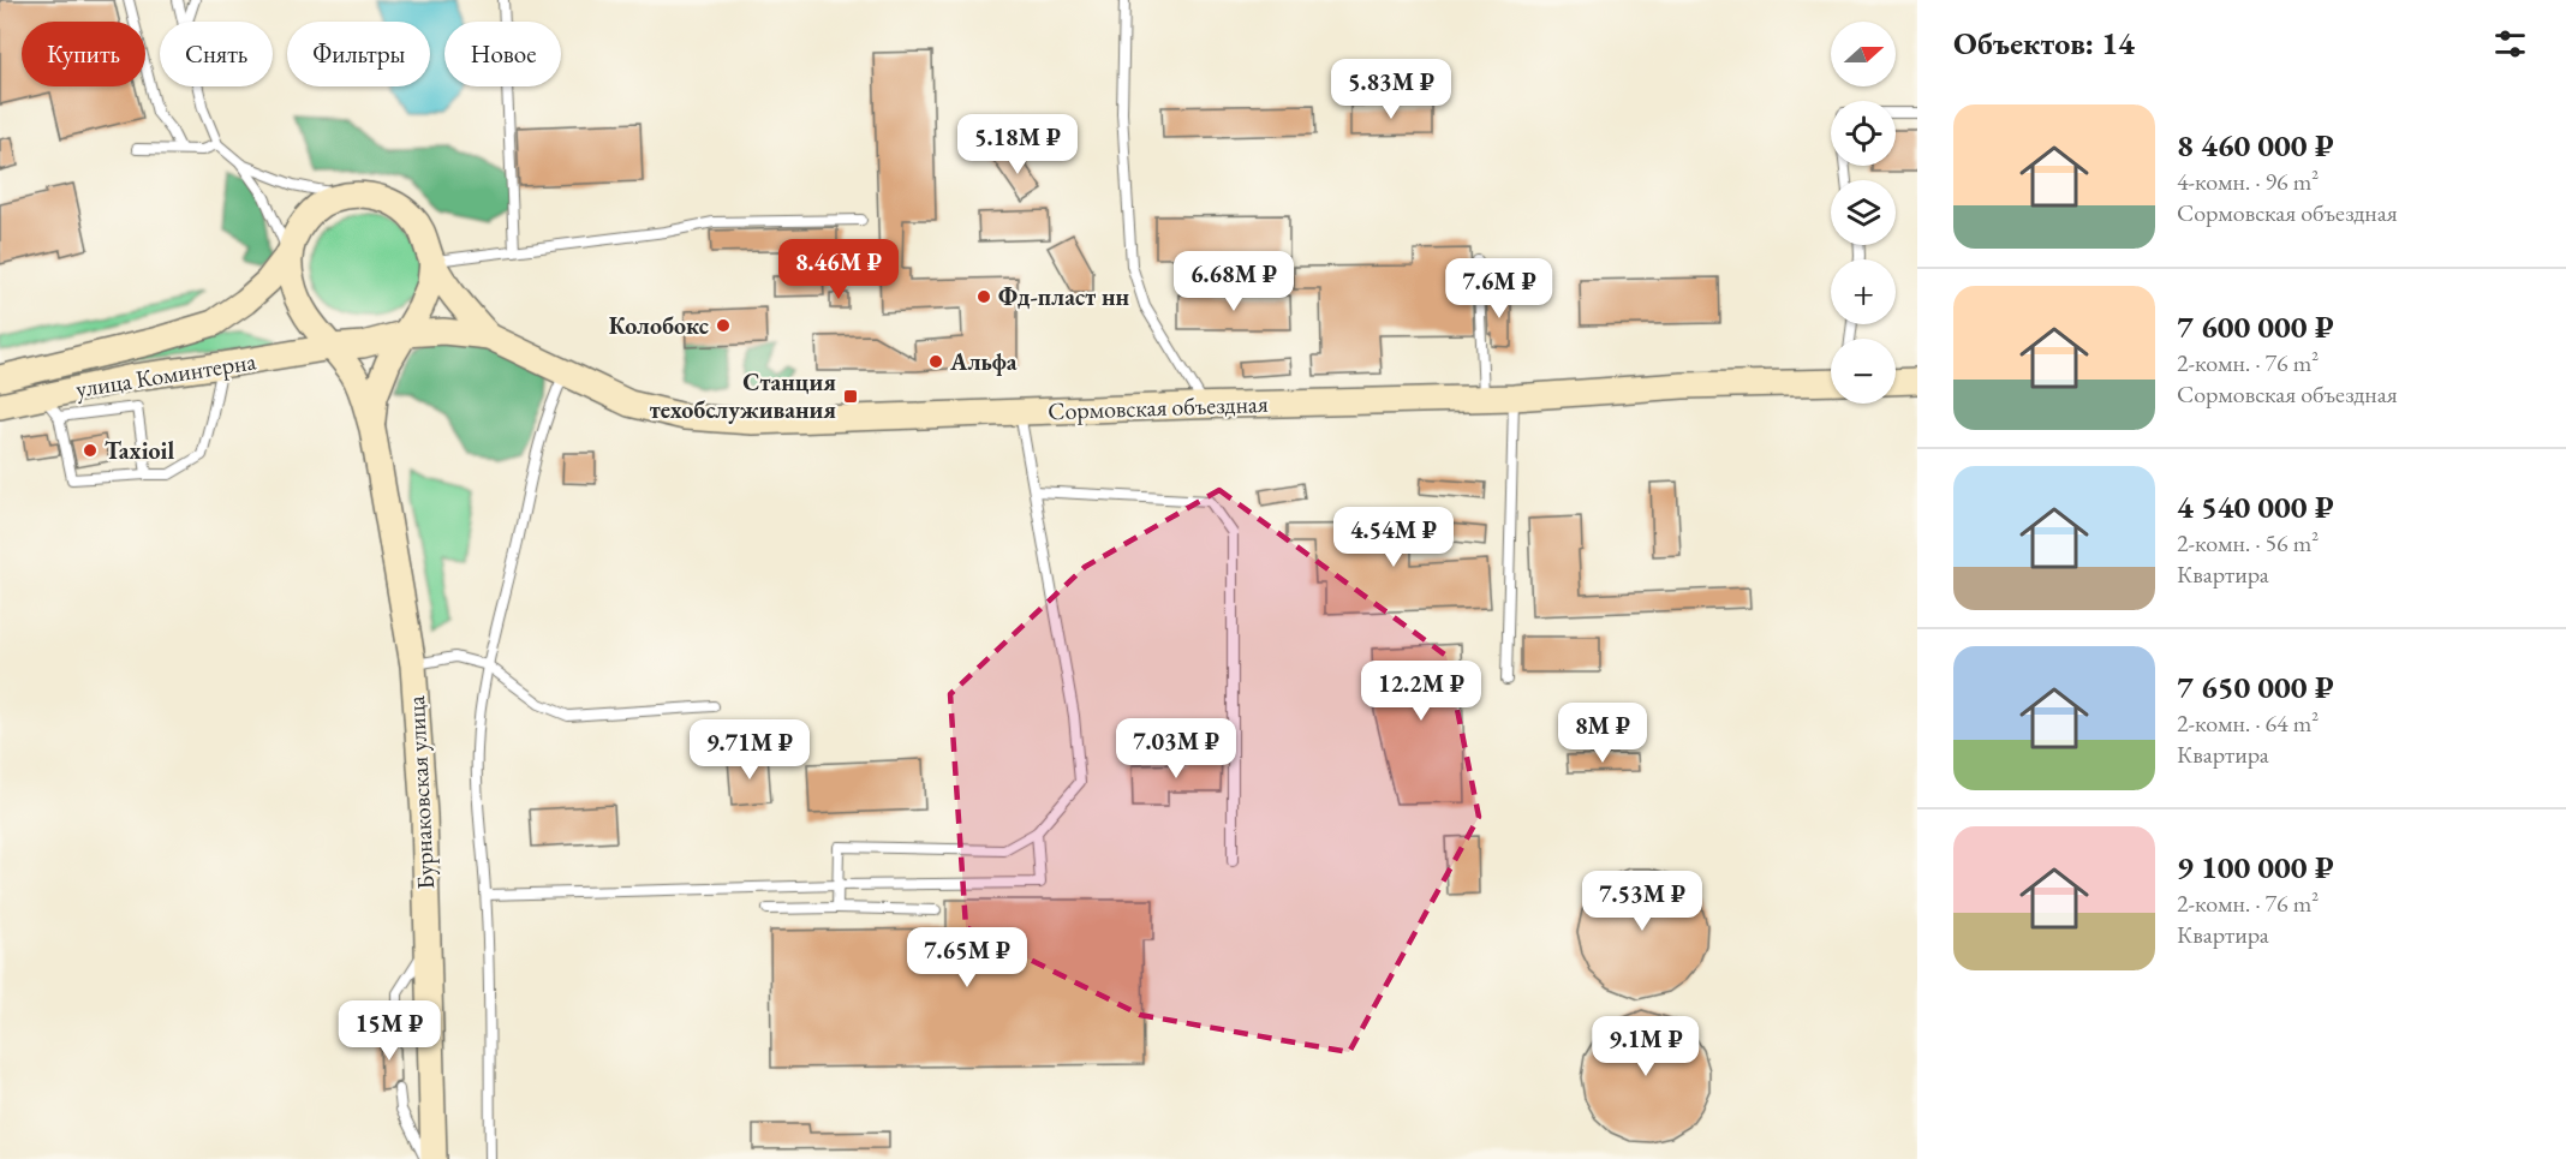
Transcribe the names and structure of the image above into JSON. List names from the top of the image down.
{
  "streets": {
    "main road": ["улица Коминтерна", "Сормовская объездная", "Бурнаковская улица"]
  },
  "places": {
    "other": [
      "Фд-пласт нн",
      "Колобокс",
      "Альфа",
      "Taxioil"
    ],
    "transit": ["Станция техобслуживания"]
  },
  "north": "right",
  "page": {
    "heading": "Объектов: 14",
    "map_buttons": ["+", "−"],
    "chip": [
      "Купить",
      "Снять",
      "Фильтры",
      "Новое"
    ],
    "price": [
      "5.83M ₽",
      "5.18M ₽",
      "8.46M ₽",
      "6.68M ₽",
      "7.6M ₽",
      "4.54M ₽",
      "12.2M ₽",
      "8M ₽",
      "7.03M ₽",
      "9.71M ₽",
      "7.53M ₽",
      "7.65M ₽",
      "15M ₽",
      "9.1M ₽"
    ],
    "list": [
      {
        "name": "8 460 000 ₽",
        "note": "4-комн. · 96 m² · Сормовская объездная"
      },
      {
        "name": "7 600 000 ₽",
        "note": "2-комн. · 76 m² · Сормовская объездная"
      },
      {
        "name": "4 540 000 ₽",
        "note": "2-комн. · 56 m² · Квартира"
      },
      {
        "name": "7 650 000 ₽",
        "note": "2-комн. · 64 m² · Квартира"
      },
      {
        "name": "9 100 000 ₽",
        "note": "2-комн. · 76 m² · Квартира"
      }
    ]
  }
}
